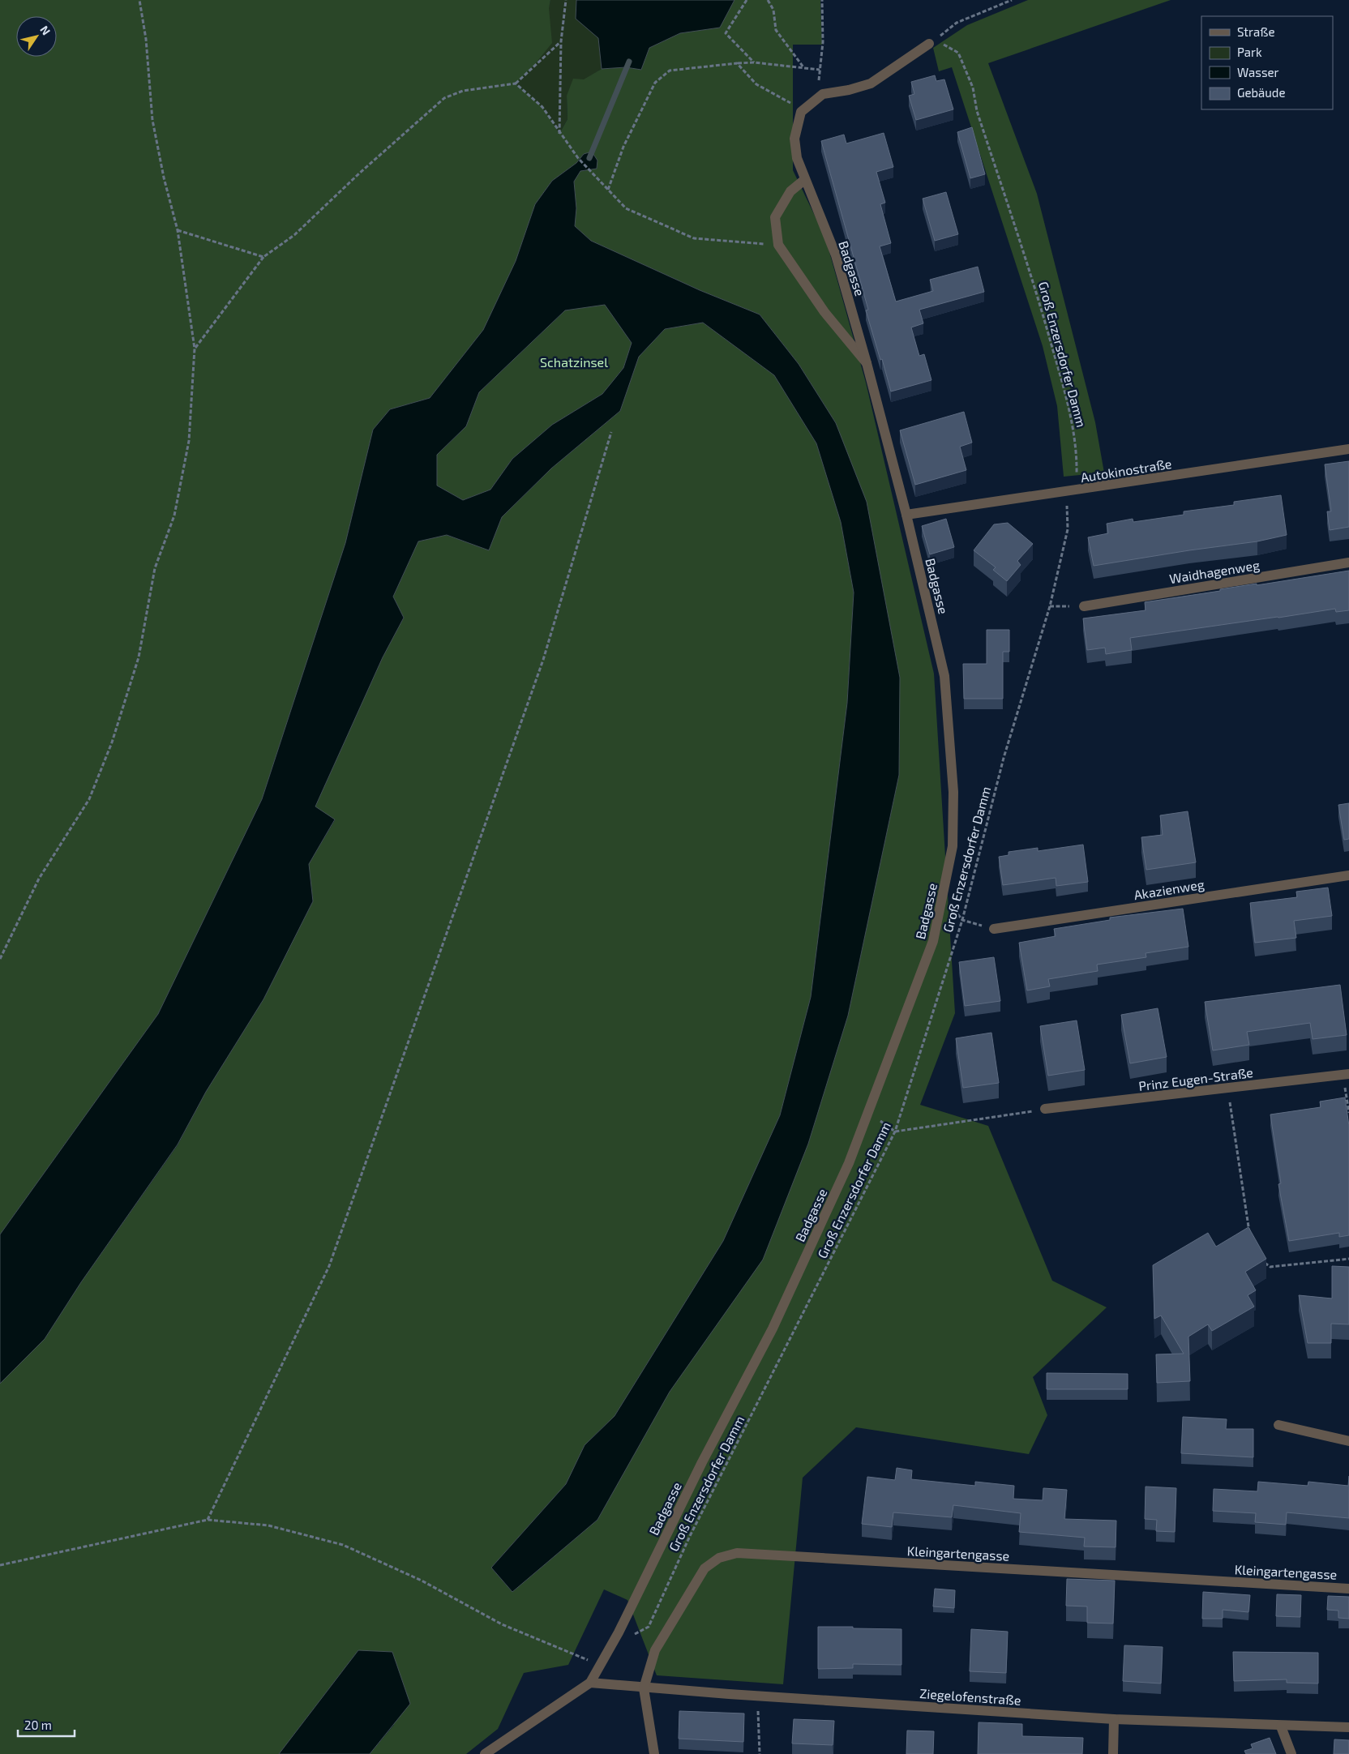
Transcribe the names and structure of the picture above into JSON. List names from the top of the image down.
{
  "streets": {
    "street": [
      "Badgasse",
      "Autokinostraße",
      "Waidhagenweg",
      "Akazienweg",
      "Prinz Eugen-Straße",
      "Kleingartengasse",
      "Ziegelofenstraße"
    ],
    "path": ["Groß Enzersdorfer Damm"]
  },
  "crossings": [
    ["Badgasse", "Groß Enzersdorfer Damm"],
    ["Badgasse", "Autokinostraße"],
    ["Badgasse", "Ziegelofenstraße"],
    ["Groß Enzersdorfer Damm", "Autokinostraße"],
    ["Kleingartengasse", "Ziegelofenstraße"]
  ],
  "parks": ["Schatzinsel"],
  "legend": [
    "Straße",
    "Park",
    "Wasser",
    "Gebäude"
  ],
  "scale_bar": "20 m",
  "north": "top right"
}
